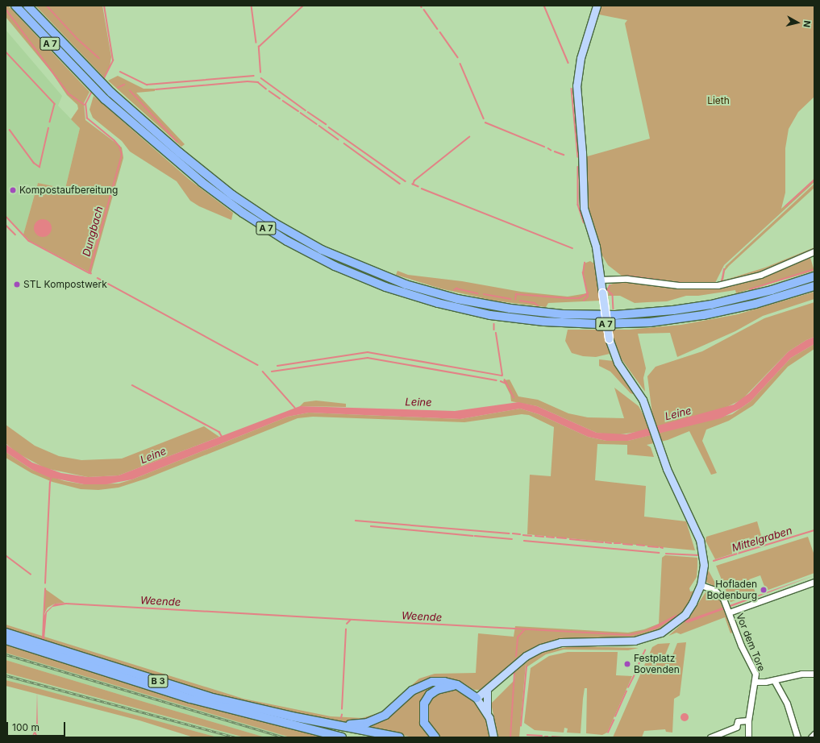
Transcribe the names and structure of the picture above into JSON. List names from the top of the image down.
{
  "streets": {
    "highway": ["A 7", "B 3"],
    "street": ["Vor dem Tore"]
  },
  "water": [
    "Dungbach",
    "Leine",
    "Mittelgraben",
    "Weende"
  ],
  "parks": ["Lieth"],
  "places": [
    "Kompostaufbereitung",
    "STL Kompostwerk",
    "Hofladen Bodenburg",
    "Festplatz Bovenden"
  ],
  "scale_bar": "100 m",
  "north": "right"
}
